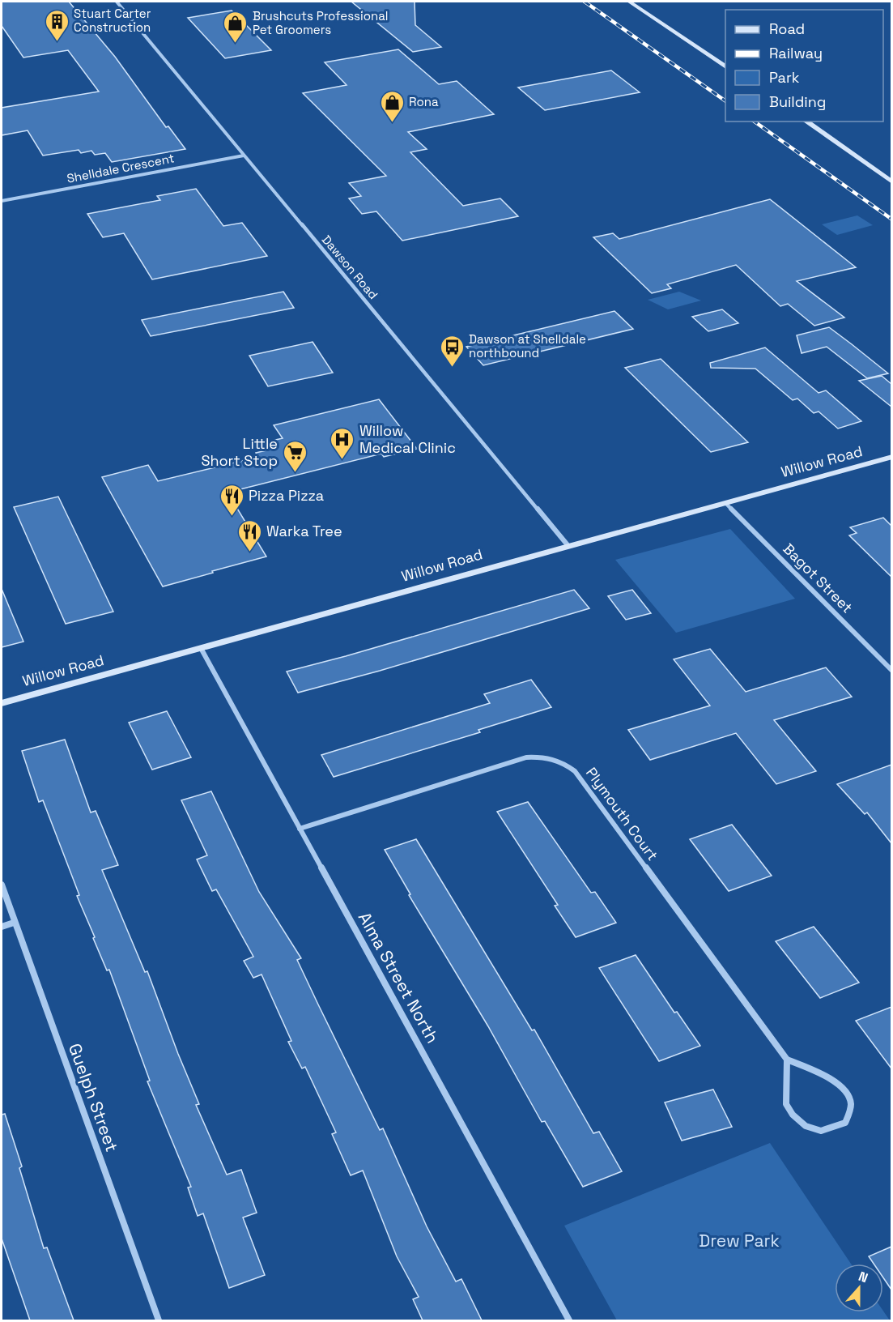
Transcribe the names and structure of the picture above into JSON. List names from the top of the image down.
{
  "streets": {
    "main road": ["Willow Road"],
    "street": [
      "Shelldale Crescent",
      "Dawson Road",
      "Bagot Street",
      "Plymouth Court",
      "Alma Street North",
      "Guelph Street"
    ]
  },
  "crossings": [
    ["Shelldale Crescent", "Dawson Road"],
    ["Dawson Road", "Willow Road"],
    ["Willow Road", "Bagot Street"],
    ["Willow Road", "Alma Street North"],
    ["Plymouth Court", "Alma Street North"]
  ],
  "parks": ["Drew Park"],
  "places": {
    "building": ["Stuart Carter Construction"],
    "shop": ["Brushcuts Professional Pet Groomers", "Rona"],
    "bus stop": ["Dawson at Shelldale northbound"],
    "hospital": ["Willow Medical Clinic"],
    "supermarket": ["Little Short Stop"],
    "restaurant": ["Pizza Pizza", "Warka Tree"]
  },
  "legend": [
    "Road",
    "Railway",
    "Park",
    "Building"
  ],
  "north": "top"
}
